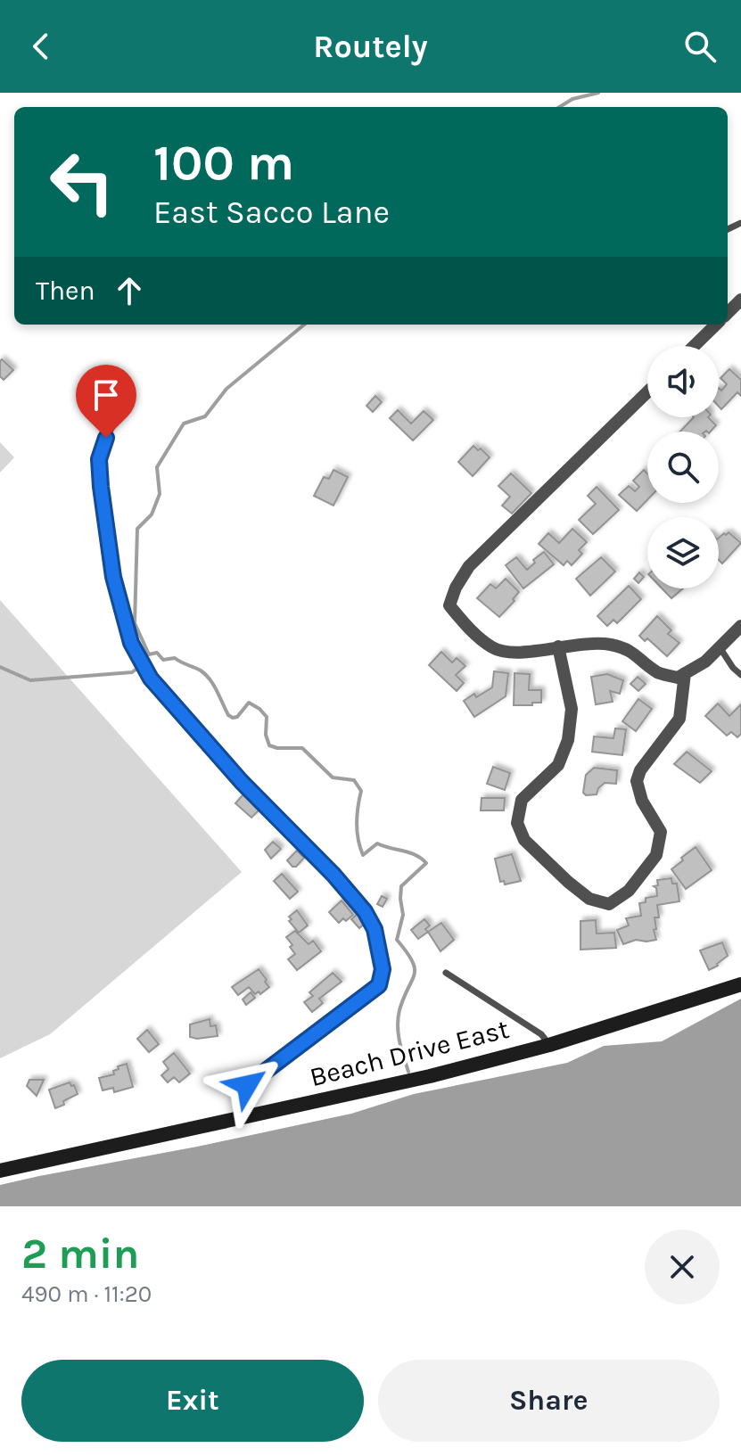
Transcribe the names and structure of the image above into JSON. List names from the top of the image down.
{
  "streets": {
    "main road": ["Beach Drive East"]
  },
  "page": {
    "header": "Routely",
    "turn": ["100 m", "East Sacco Lane"],
    "then": "Then",
    "heading": ["2 min", "490 m · 11:20"],
    "buttons": ["Exit", "Share"]
  }
}
